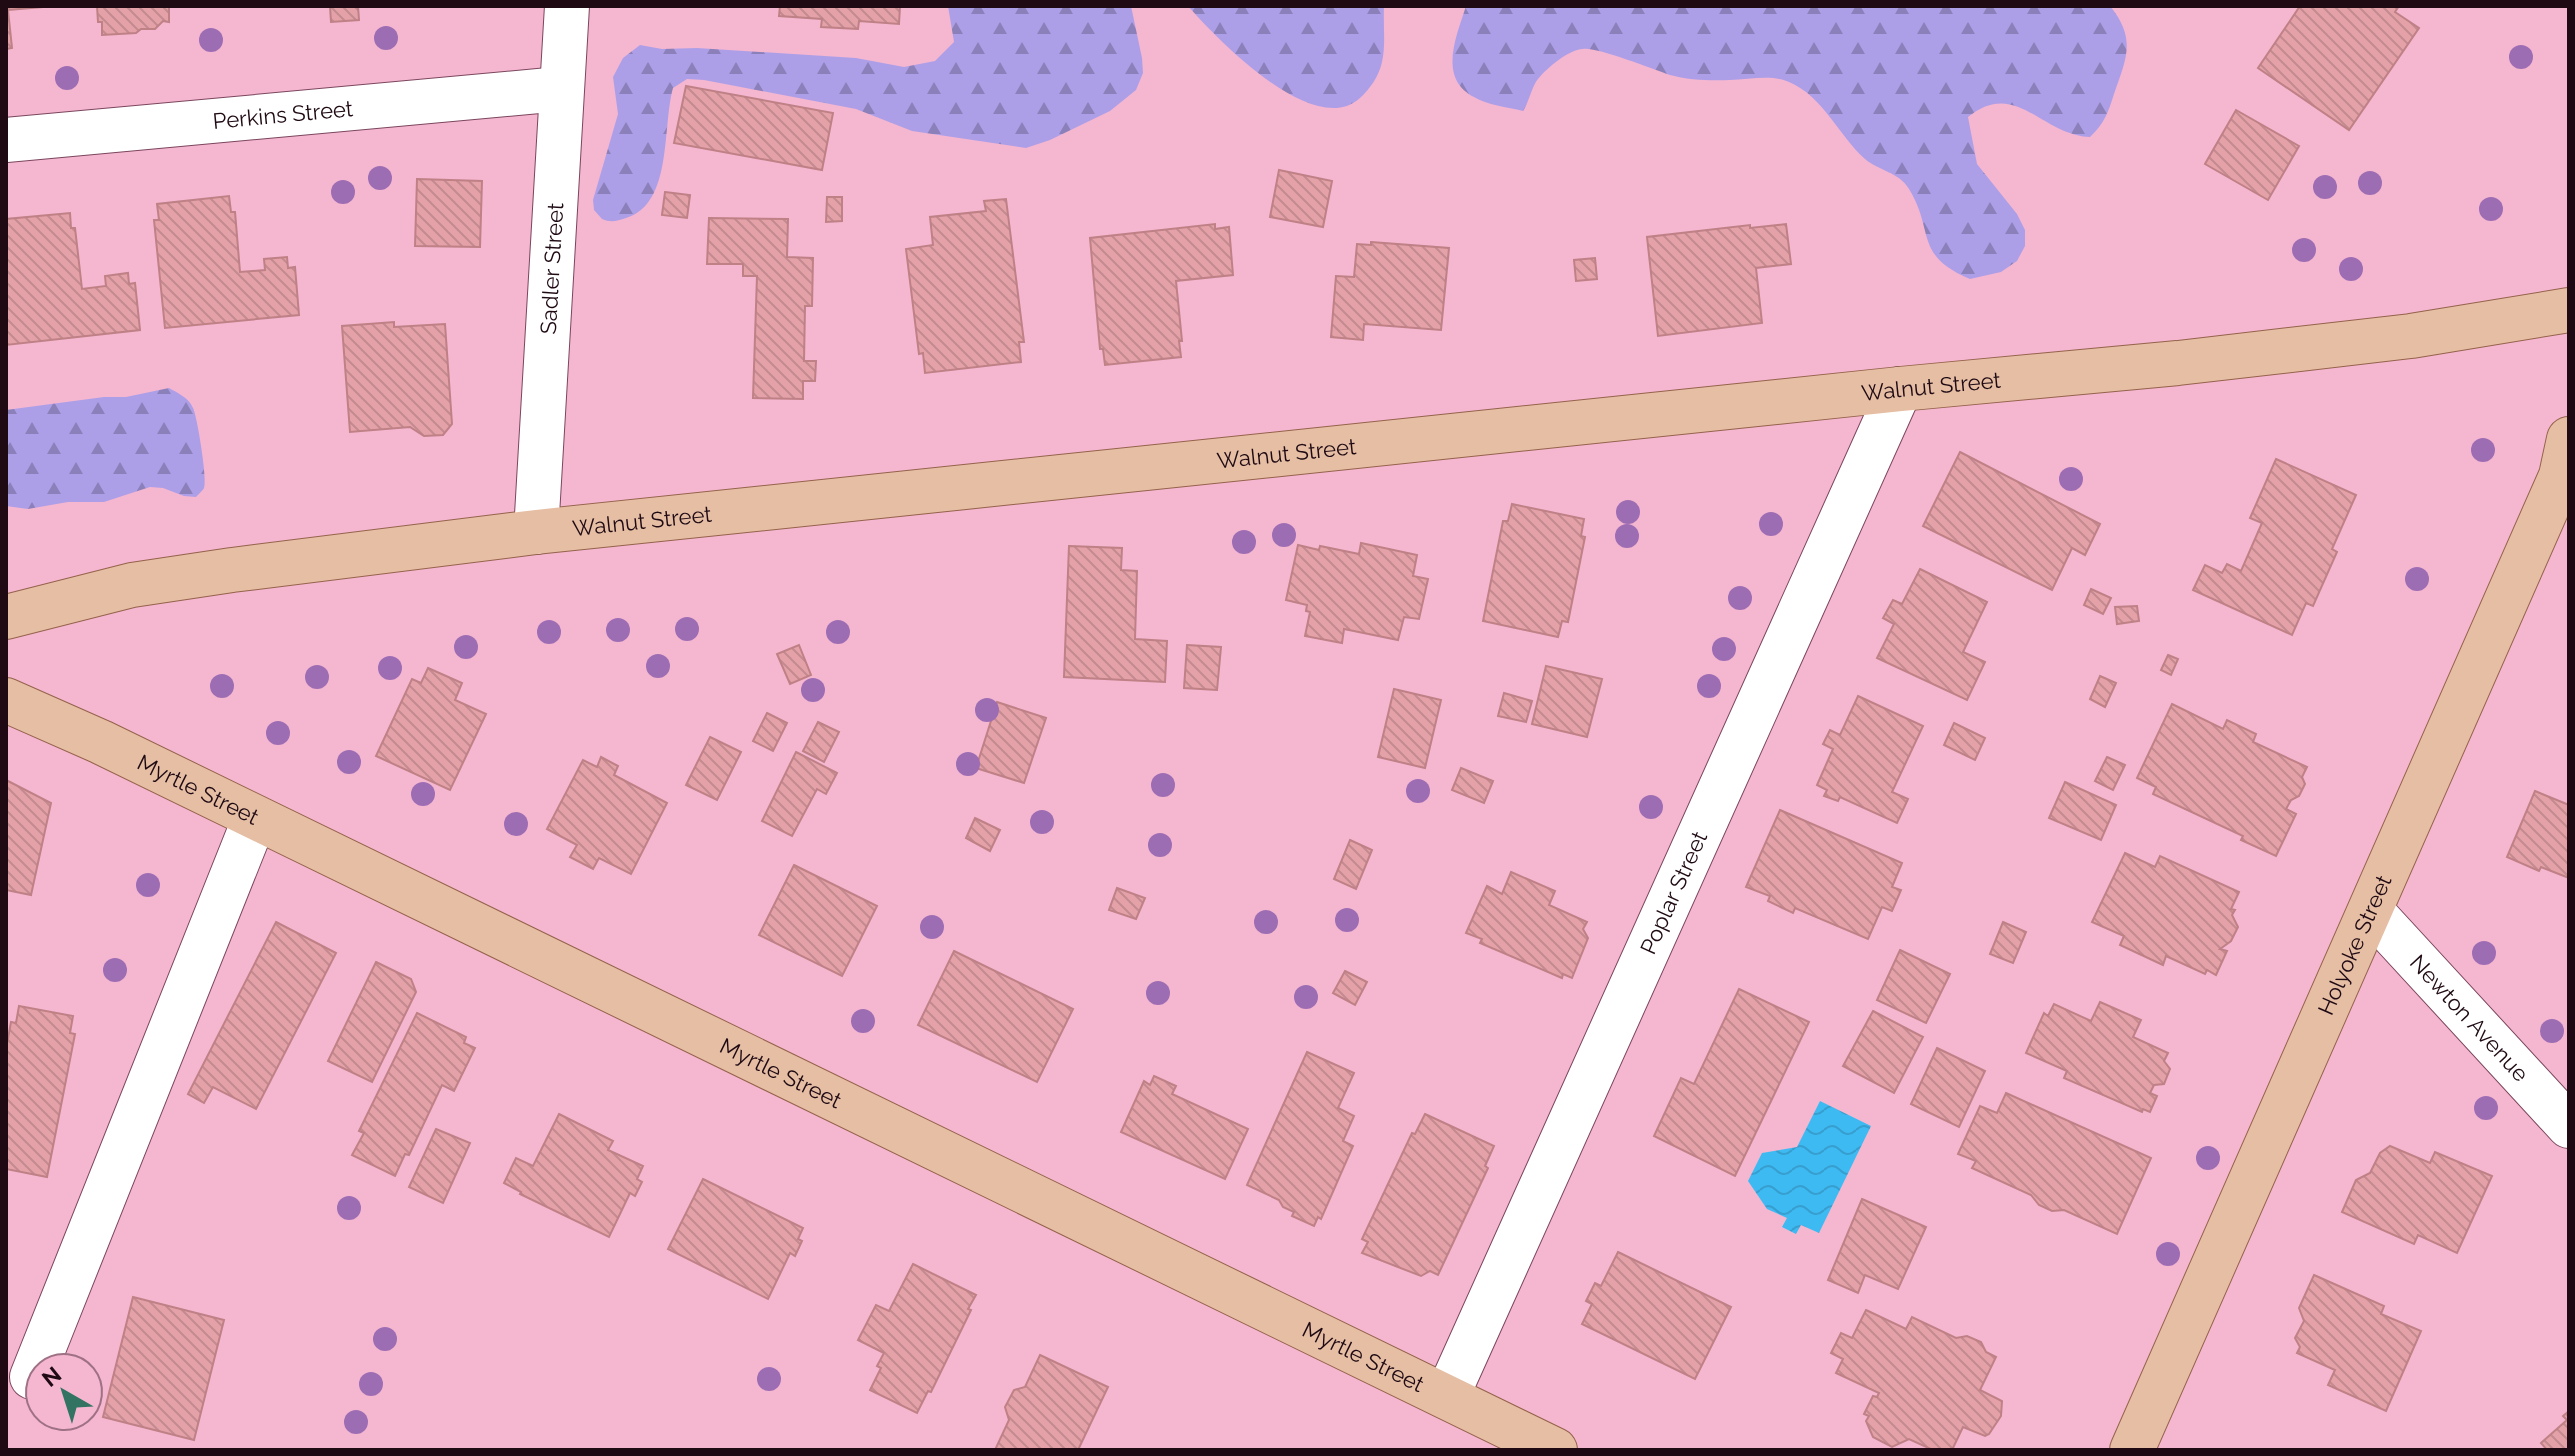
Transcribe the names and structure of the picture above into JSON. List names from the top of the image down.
{
  "streets": {
    "main road": ["Walnut Street", "Myrtle Street", "Holyoke Street"],
    "street": [
      "Perkins Street",
      "Sadler Street",
      "Poplar Street",
      "Newton Avenue"
    ]
  },
  "crossings": [
    ["Perkins Street", "Sadler Street"],
    ["Sadler Street", "Walnut Street"],
    ["Walnut Street", "Poplar Street"],
    ["Myrtle Street", "Poplar Street"],
    ["Holyoke Street", "Newton Avenue"]
  ],
  "north": "top left"
}
